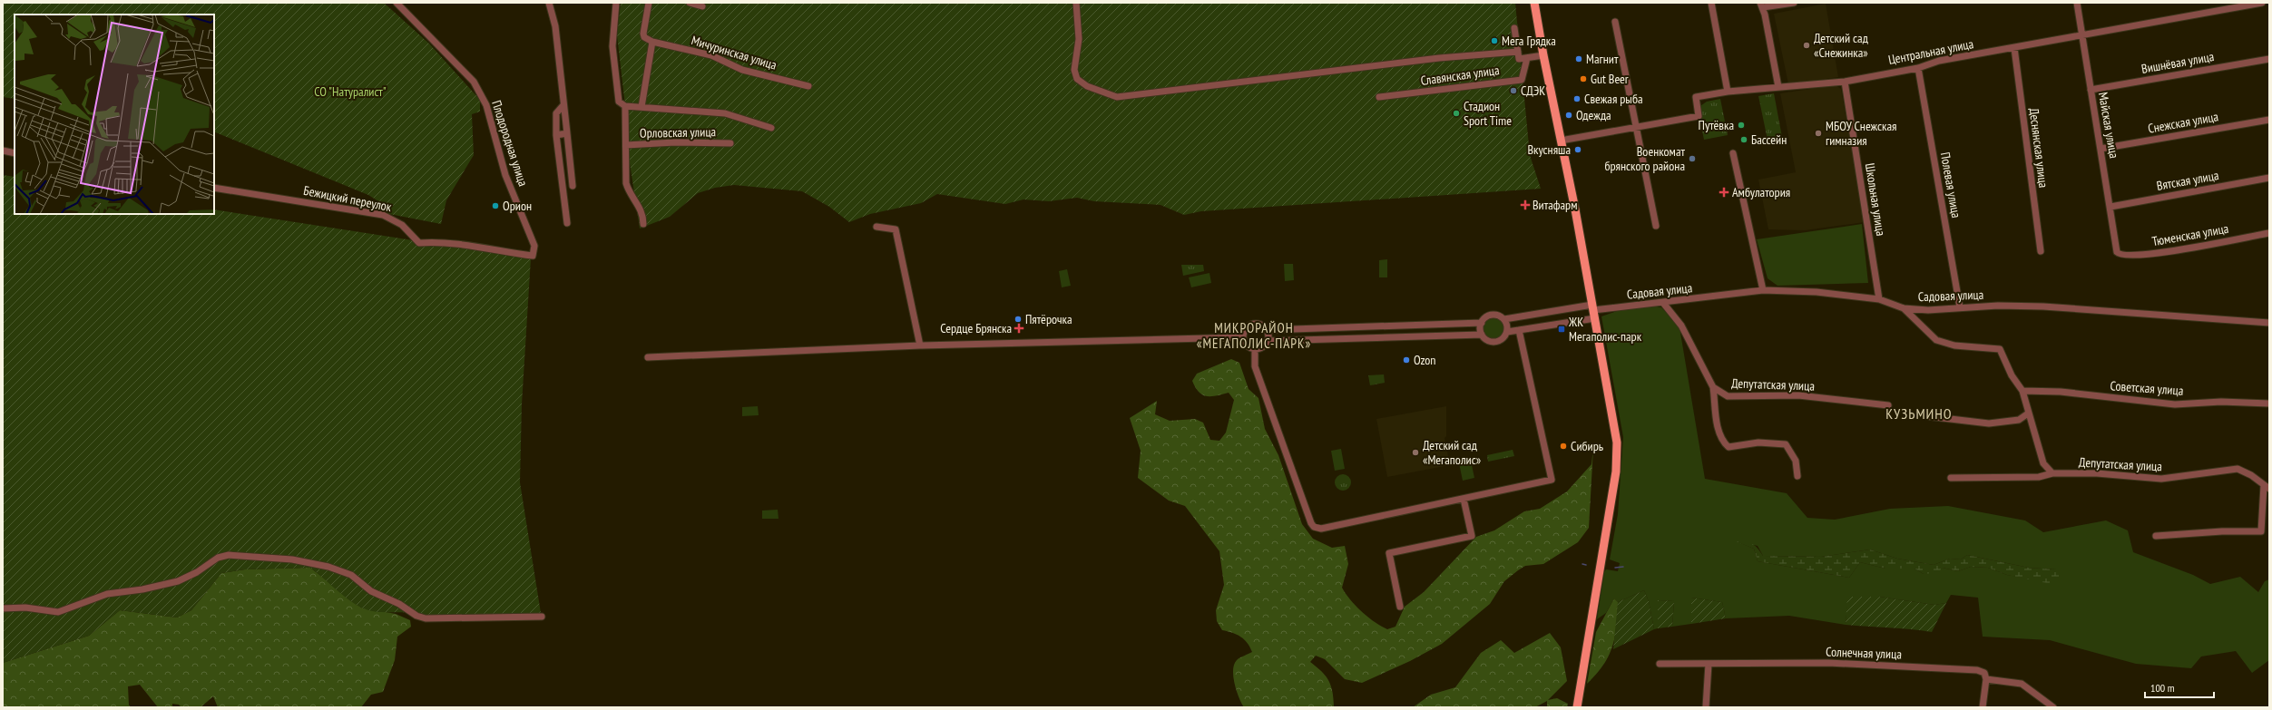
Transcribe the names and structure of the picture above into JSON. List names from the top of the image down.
{
  "streets": {
    "street": [
      "Центральная улица",
      "Мичуринская улица",
      "Вишнёвая улица",
      "Славянская улица",
      "Снежская улица",
      "Майская улица",
      "Орловская улица",
      "Плодородная улица",
      "Деснянская улица",
      "Вятская улица",
      "Полевая улица",
      "Бежицкий переулок",
      "Школьная улица",
      "Тюменская улица",
      "Садовая улица",
      "Депутатская улица",
      "Советская улица",
      "Солнечная улица"
    ]
  },
  "crossings": [
    ["Центральная улица", "Майская улица"],
    ["Центральная улица", "Деснянская улица"],
    ["Центральная улица", "Полевая улица"],
    ["Центральная улица", "Школьная улица"],
    ["Вишнёвая улица", "Майская улица"],
    ["Снежская улица", "Майская улица"],
    ["Майская улица", "Вятская улица"],
    ["Майская улица", "Тюменская улица"],
    ["Плодородная улица", "Бежицкий переулок"],
    ["Полевая улица", "Садовая улица"],
    ["Школьная улица", "Садовая улица"],
    ["Садовая улица", "Депутатская улица"]
  ],
  "districts": ["МИКРОРАЙОН «МЕГАПОЛИС-ПАРК»", "КУЗЬМИНО"],
  "parks": ["СО \"Натуралист\""],
  "places": {
    "other": [
      "Мега Грядка",
      "Детский сад «Снежинка»",
      "Магнит",
      "Gut Beer",
      "СДЭК",
      "Свежая рыба",
      "Стадион Sport Time",
      "Одежда",
      "Путёвка",
      "МБОУ Снежская гимназия",
      "Бассейн",
      "Вкусняша",
      "Военкомат брянского района",
      "Орион",
      "Пятёрочка",
      "Ozon",
      "Сибирь",
      "Детский сад «Мегаполис»"
    ],
    "health": ["Амбулатория", "Витафарм", "Сердце Брянска"],
    "transit": ["ЖК Мегаполис-парк"]
  },
  "scale_bar": "100 m"
}
